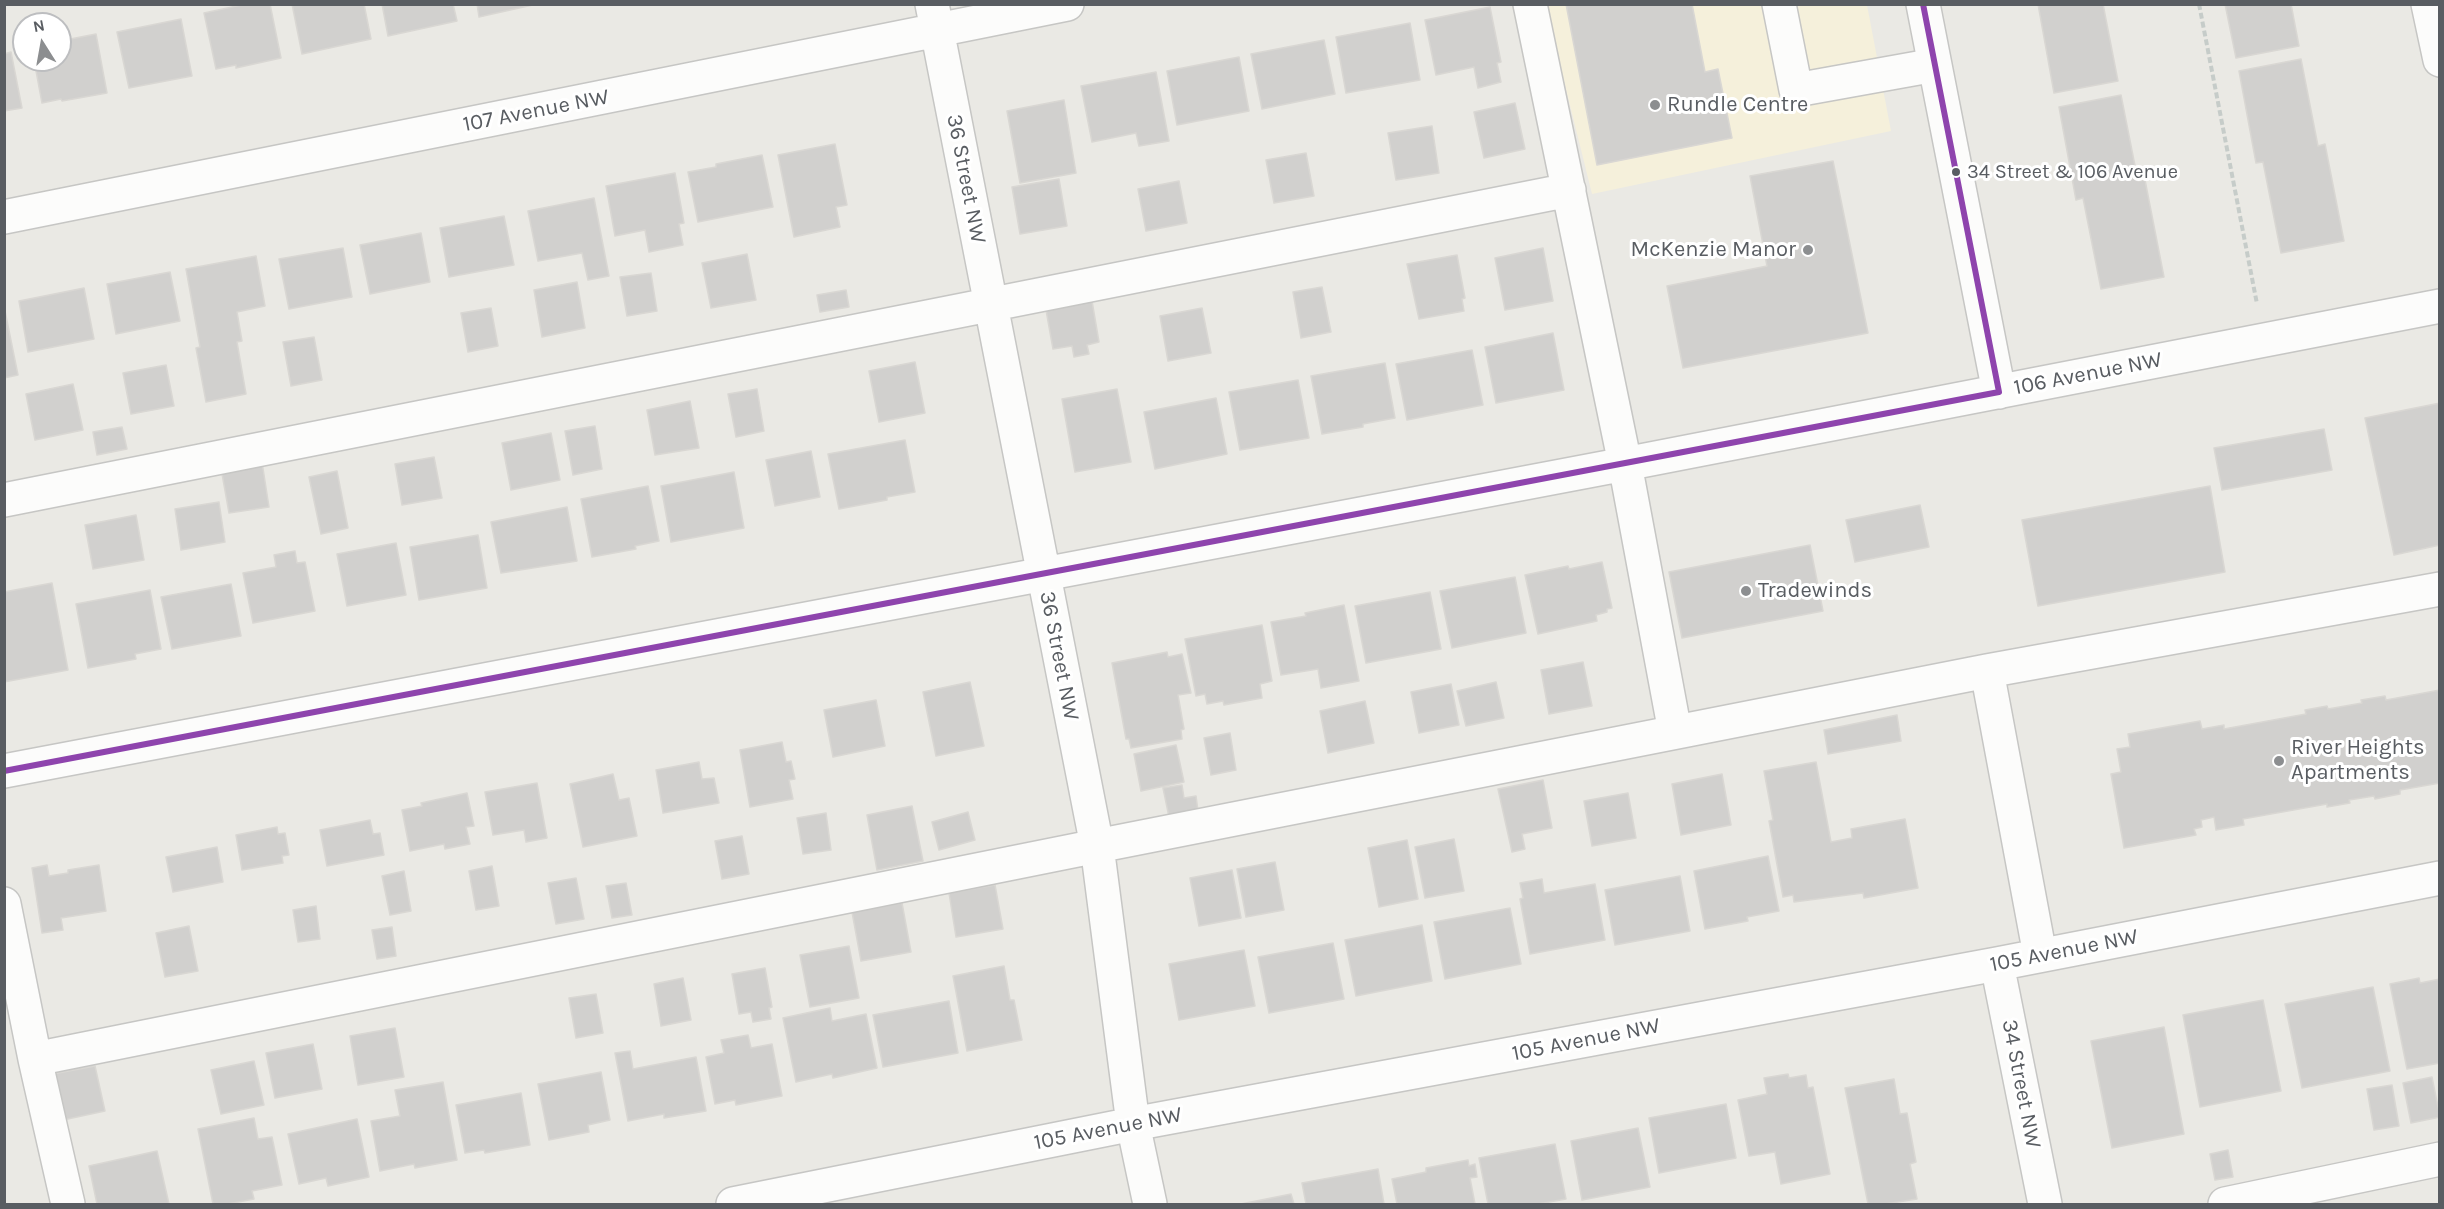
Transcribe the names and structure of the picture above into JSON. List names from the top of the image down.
{
  "streets": {
    "street": [
      "107 Avenue NW",
      "36 Street NW",
      "106 Avenue NW",
      "105 Avenue NW",
      "34 Street NW"
    ]
  },
  "crossings": [
    ["107 Avenue NW", "36 Street NW"],
    ["36 Street NW", "106 Avenue NW"],
    ["36 Street NW", "105 Avenue NW"],
    ["105 Avenue NW", "34 Street NW"]
  ],
  "places": [
    "Rundle Centre",
    "34 Street & 106 Avenue",
    "McKenzie Manor",
    "Tradewinds",
    "River Heights Apartments"
  ],
  "north": "top"
}
